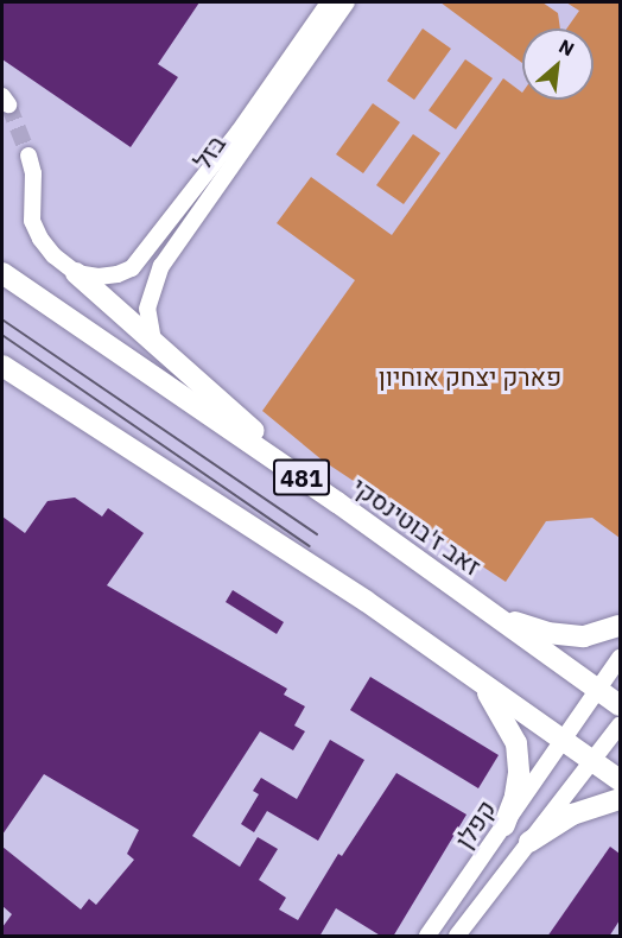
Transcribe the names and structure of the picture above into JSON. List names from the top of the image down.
{
  "streets": {
    "main road": ["481", "זאב ז'בוטינסקי"],
    "street": ["בזל", "קפלן"]
  },
  "crossings": [
    ["זאב ז'בוטינסקי", "קפלן"]
  ],
  "parks": ["פארק יצחק אוחיון"],
  "north": "top right"
}
